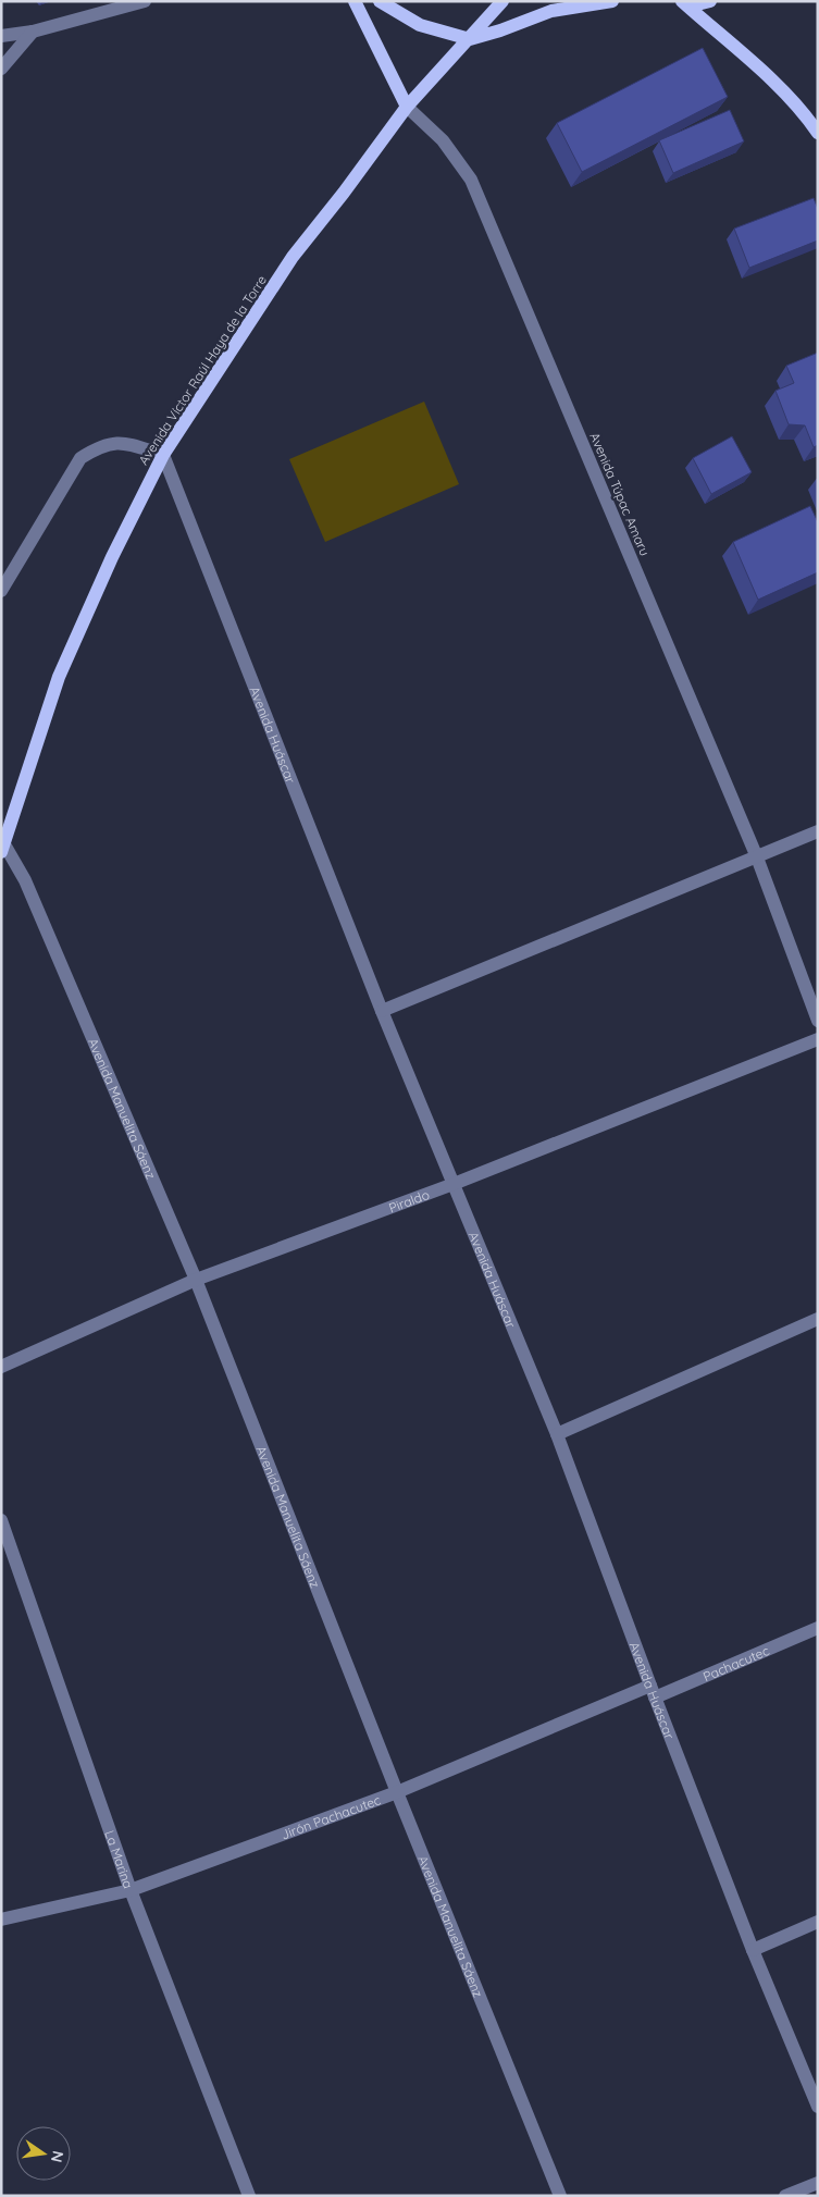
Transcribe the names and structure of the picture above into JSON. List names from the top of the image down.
{
  "streets": {
    "main road": ["Avenida Víctor Raúl Haya de la Torre", "Avenida Túpac Amaru"],
    "street": [
      "Avenida Huáscar",
      "Avenida Manuelita Sáenz",
      "Piraldo",
      "Pachacutec",
      "Jirón Pachacutec",
      "La Marina"
    ]
  },
  "crossings": [
    ["Avenida Víctor Raúl Haya de la Torre", "Avenida Túpac Amaru"],
    ["Avenida Víctor Raúl Haya de la Torre", "Avenida Huáscar"],
    ["Avenida Víctor Raúl Haya de la Torre", "Avenida Manuelita Sáenz"],
    ["Avenida Huáscar", "Piraldo"],
    ["Avenida Huáscar", "Pachacutec"],
    ["Avenida Huáscar", "Jirón Pachacutec"],
    ["Avenida Manuelita Sáenz", "Piraldo"],
    ["Avenida Manuelita Sáenz", "Jirón Pachacutec"],
    ["Pachacutec", "Jirón Pachacutec"],
    ["Jirón Pachacutec", "La Marina"]
  ],
  "north": "right"
}
